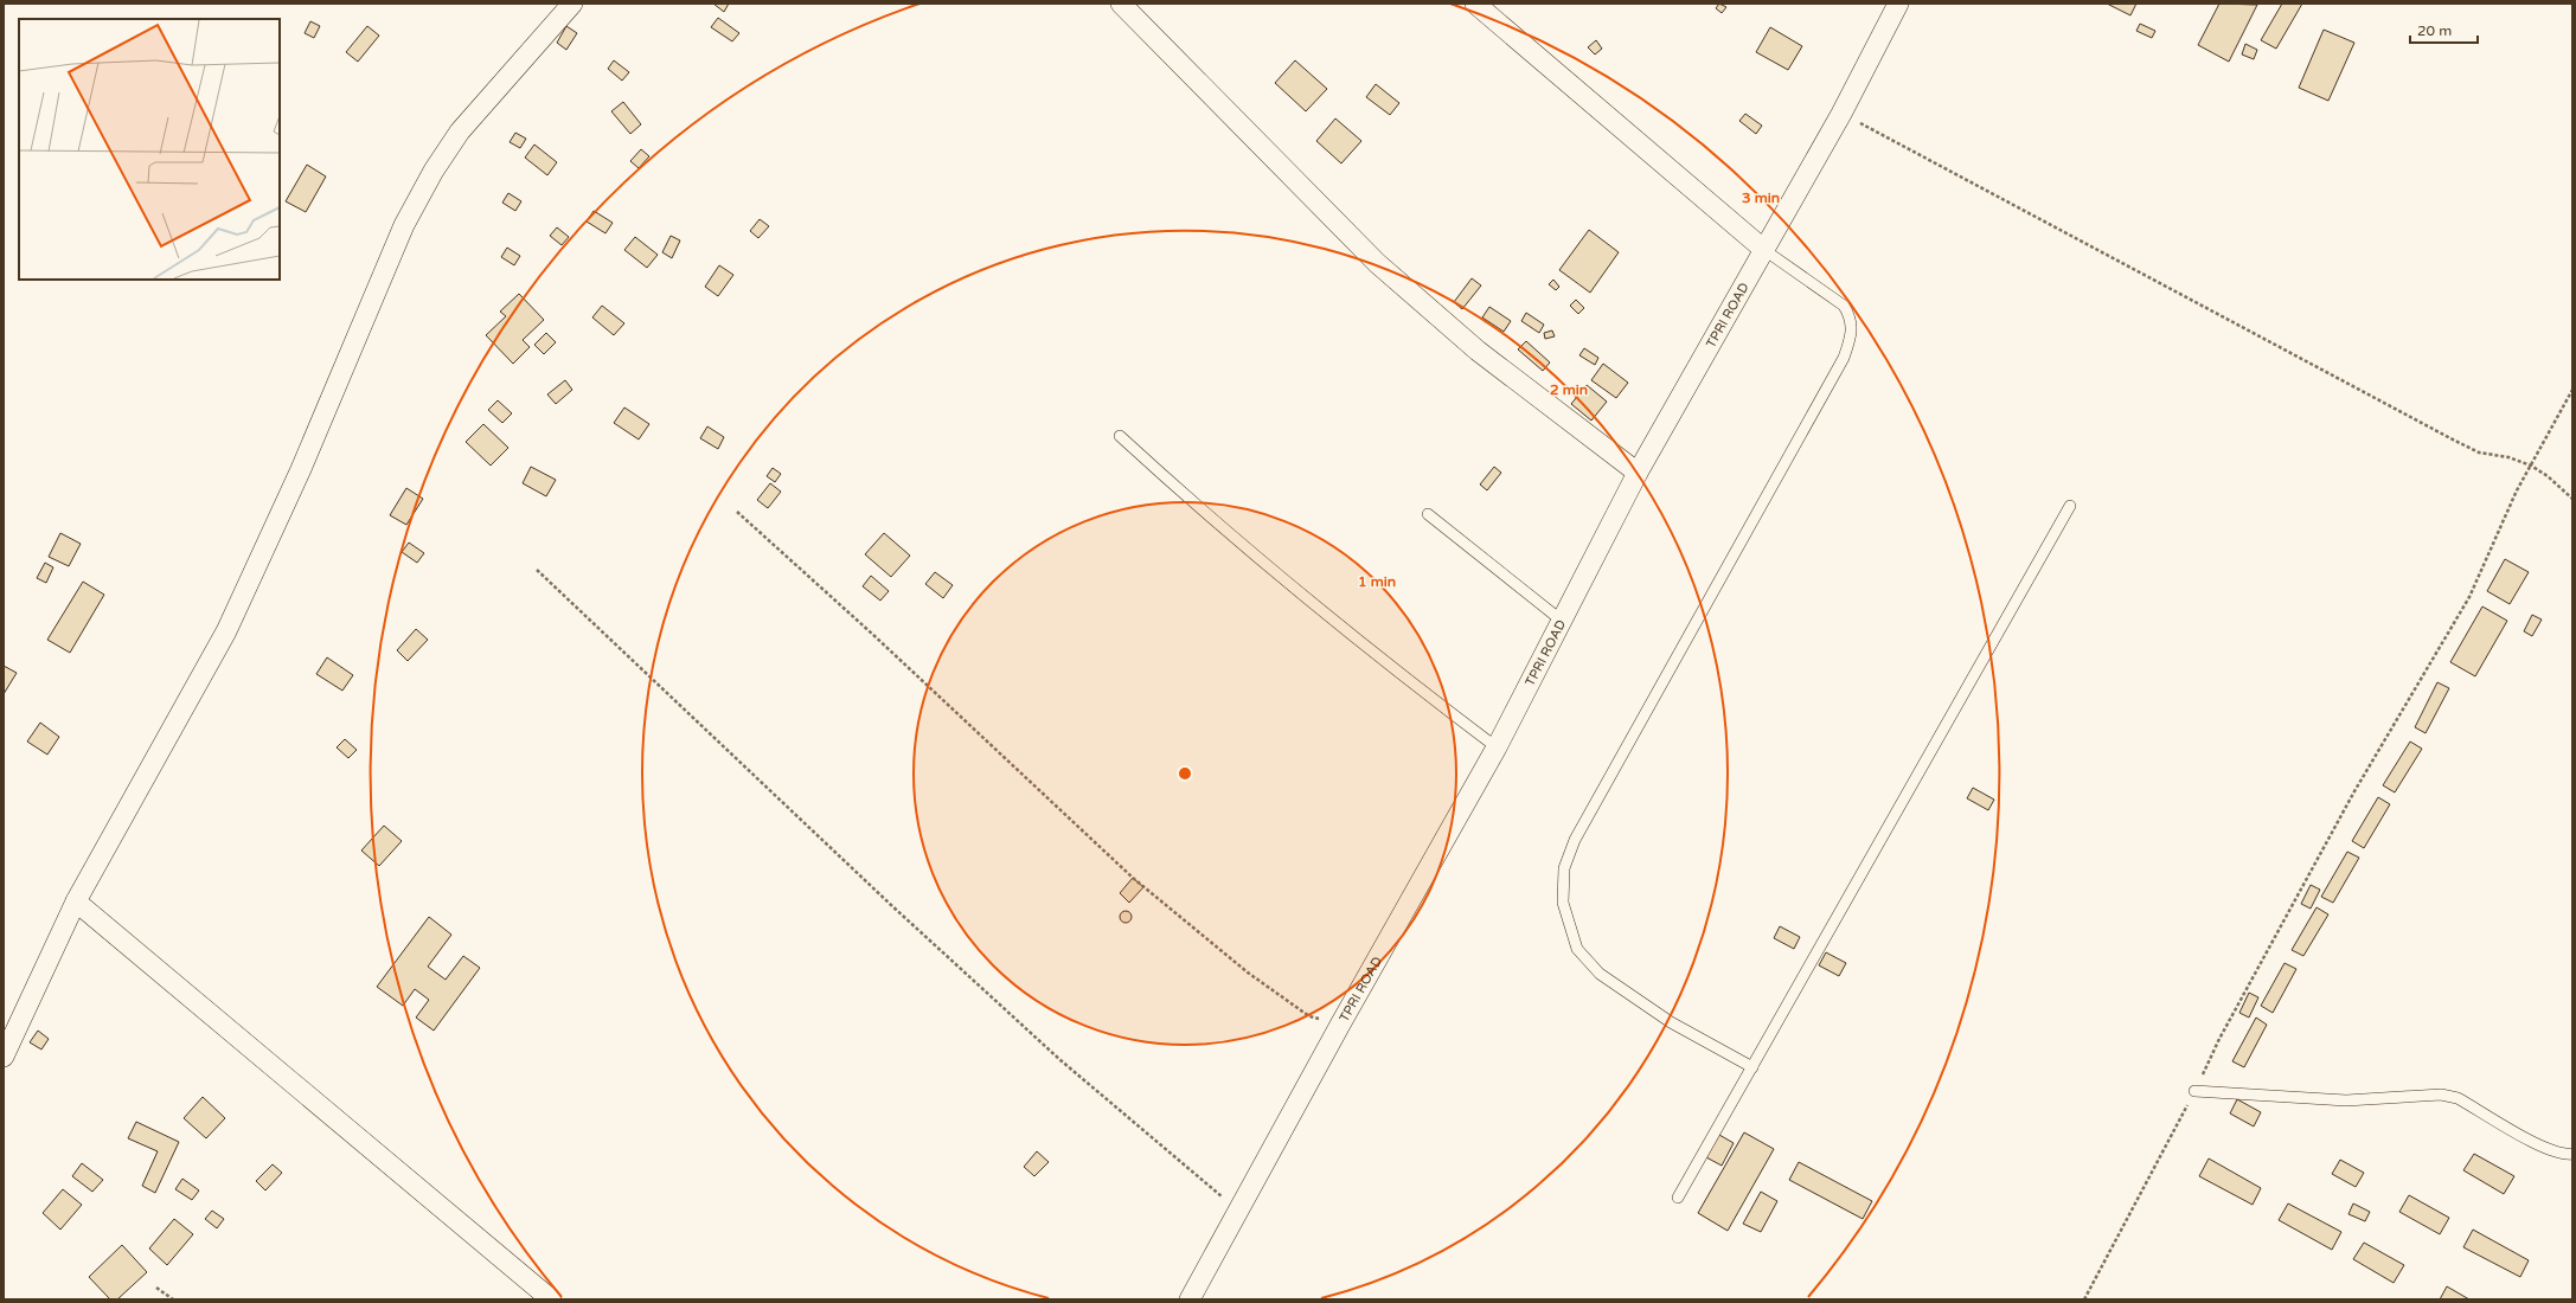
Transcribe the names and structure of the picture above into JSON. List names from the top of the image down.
{
  "streets": {
    "street": ["TPRI ROAD"]
  },
  "scale_bar": "20 m",
  "rings": ["3 min", "2 min", "1 min"]
}
